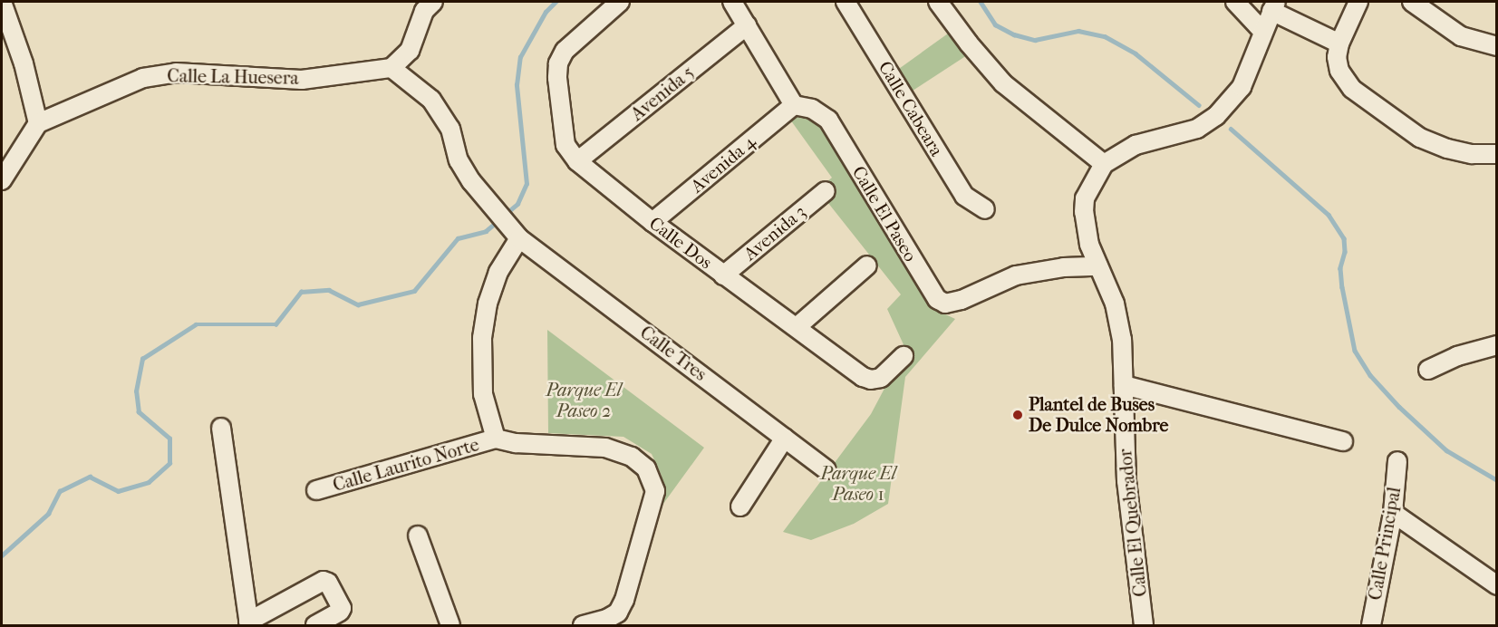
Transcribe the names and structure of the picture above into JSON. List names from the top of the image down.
{
  "streets": {
    "street": [
      "Calle La Huesera",
      "Avenida 5",
      "Calle Cabeara",
      "Avenida 4",
      "Calle El Paseo",
      "Avenida 3",
      "Calle Dos",
      "Calle Tres",
      "Calle Laurito Norte",
      "Calle El Quebrador",
      "Calle Principal"
    ]
  },
  "crossings": [
    ["Calle La Huesera", "Calle Tres"],
    ["Avenida 5", "Calle Dos"],
    ["Avenida 4", "Calle El Paseo"],
    ["Avenida 4", "Calle Dos"],
    ["Calle El Paseo", "Calle El Quebrador"],
    ["Avenida 3", "Calle Dos"]
  ],
  "parks": ["Parque El Paseo 2", "Parque El Paseo 1"],
  "places": ["Plantel de Buses De Dulce Nombre"]
}
